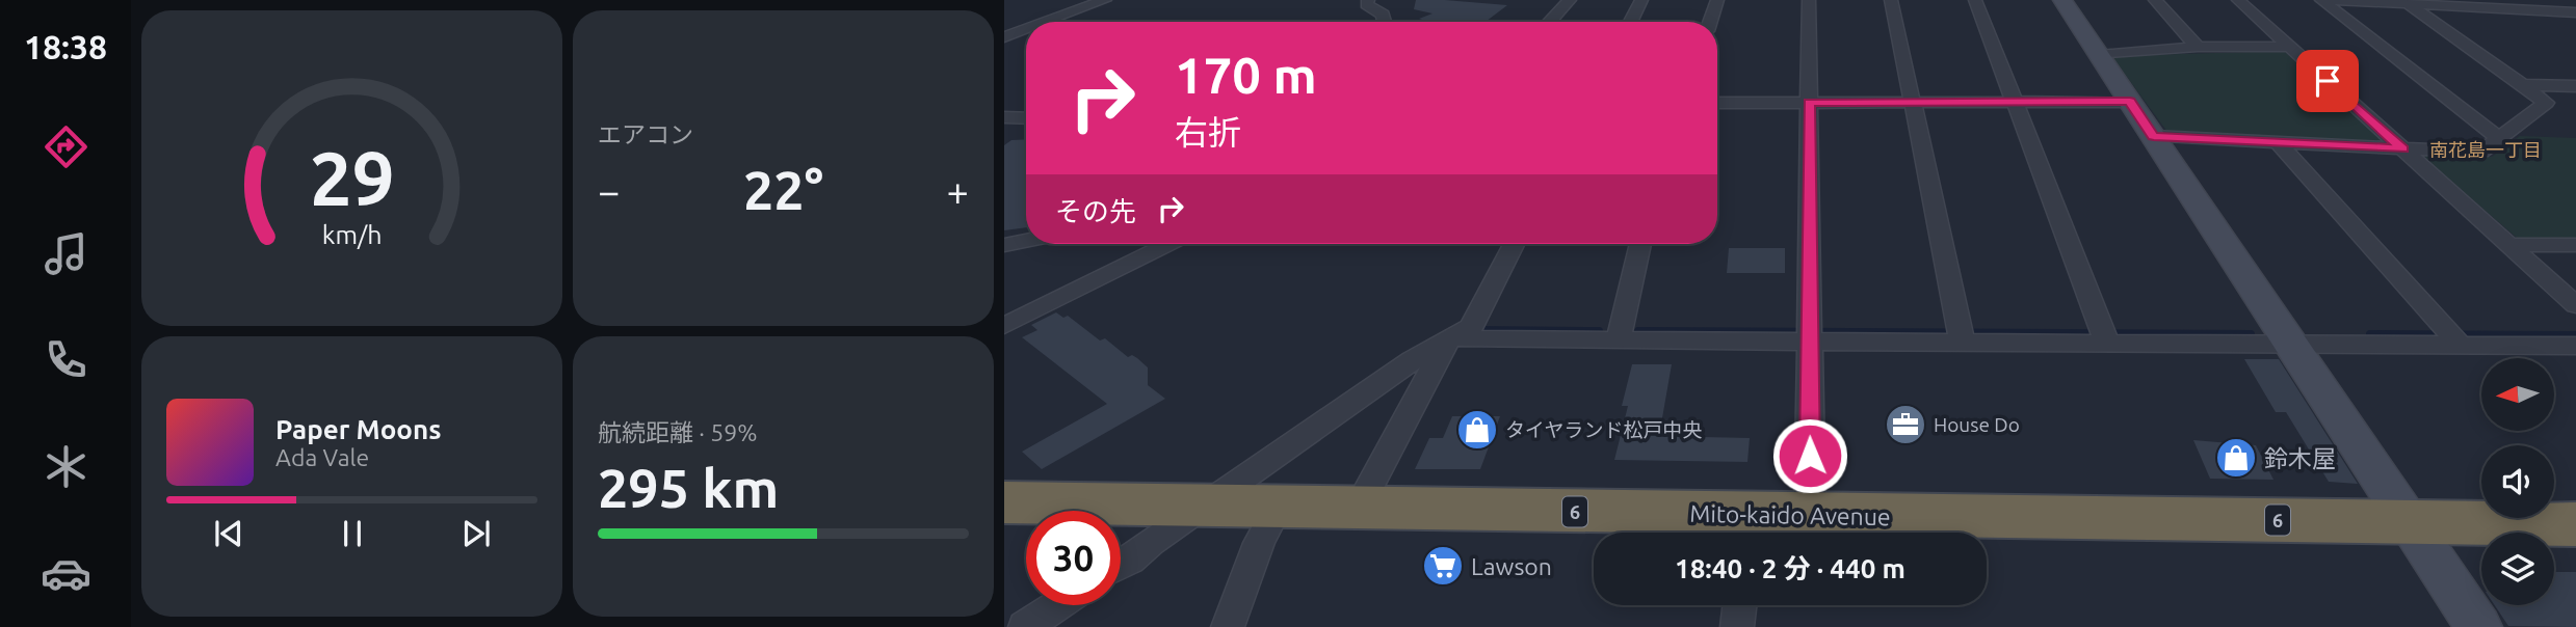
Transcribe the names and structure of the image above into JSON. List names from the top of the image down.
{
  "streets": {
    "highway": ["6", "Mito-kaido Avenue"]
  },
  "districts": ["南花島一丁目"],
  "places": {
    "office": ["House Do"],
    "shop": ["タイヤランド松戸中央", "鈴木屋"],
    "supermarket": ["Lawson"]
  },
  "north": "left",
  "page": {
    "tabs": "18:38",
    "tile": [
      "エアコン",
      ["航続距離 · 59%", "295 km"]
    ],
    "turn": ["170 m", "右折"],
    "heat": ["−", "22°", "+"],
    "then": "その先",
    "song": ["Paper Moons", "Ada Vale"],
    "limit": "30",
    "trip": "18:40 · 2 分 · 440 m",
    "gauge": ["29", "km/h"]
  }
}
